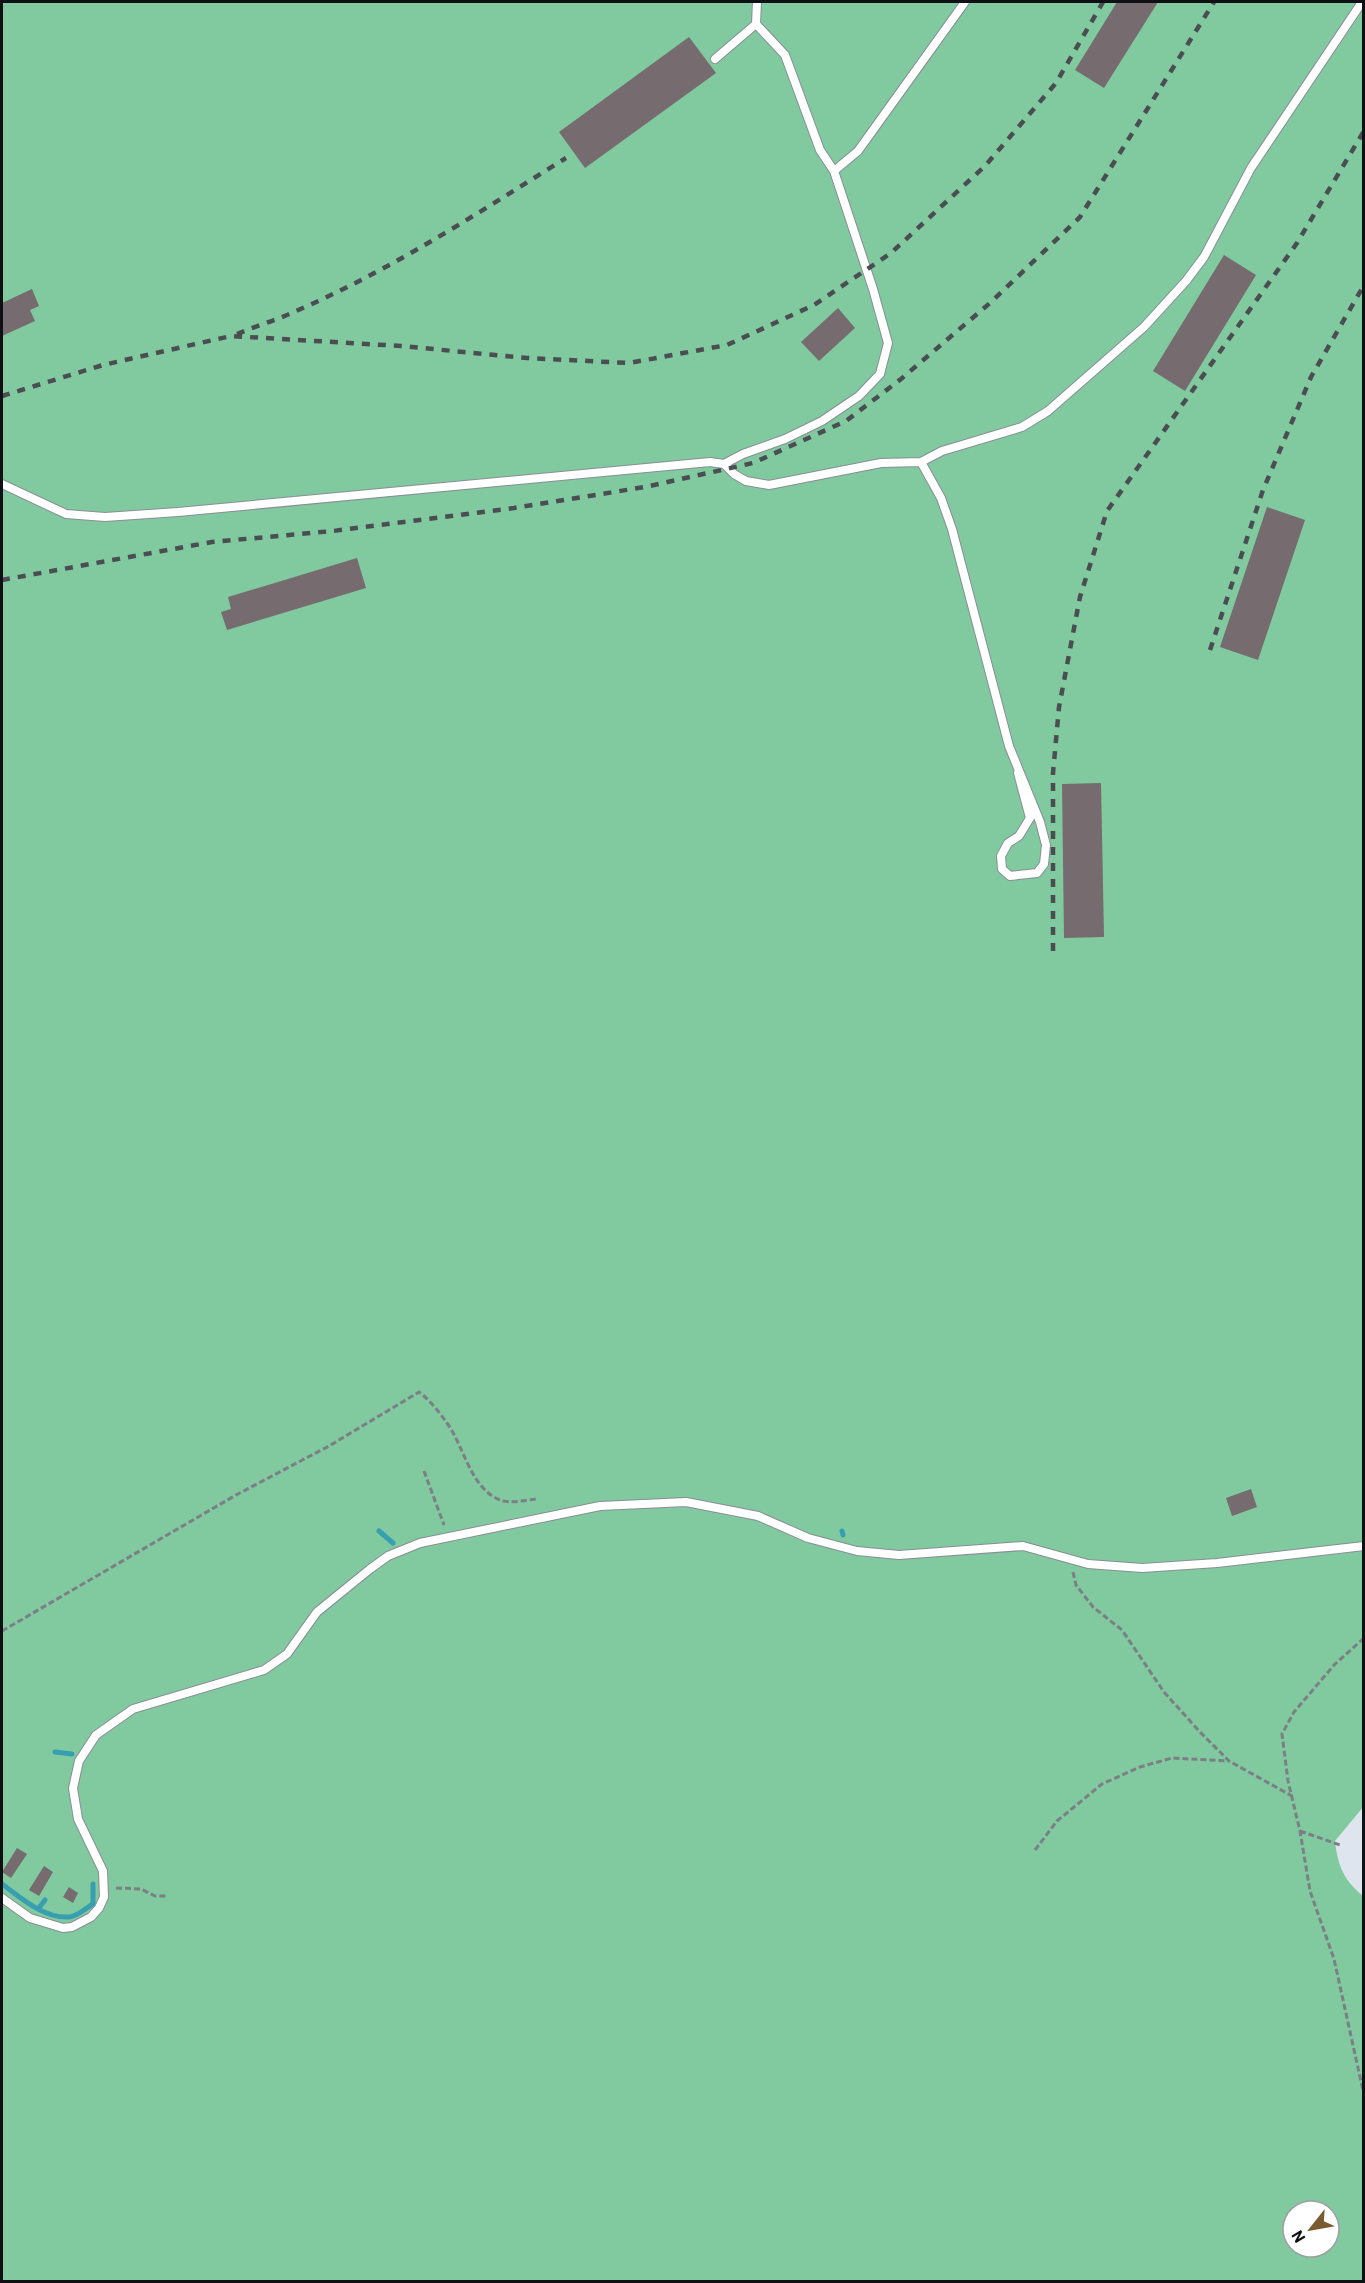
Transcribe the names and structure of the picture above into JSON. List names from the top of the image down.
{
  "north": "bottom left"
}
